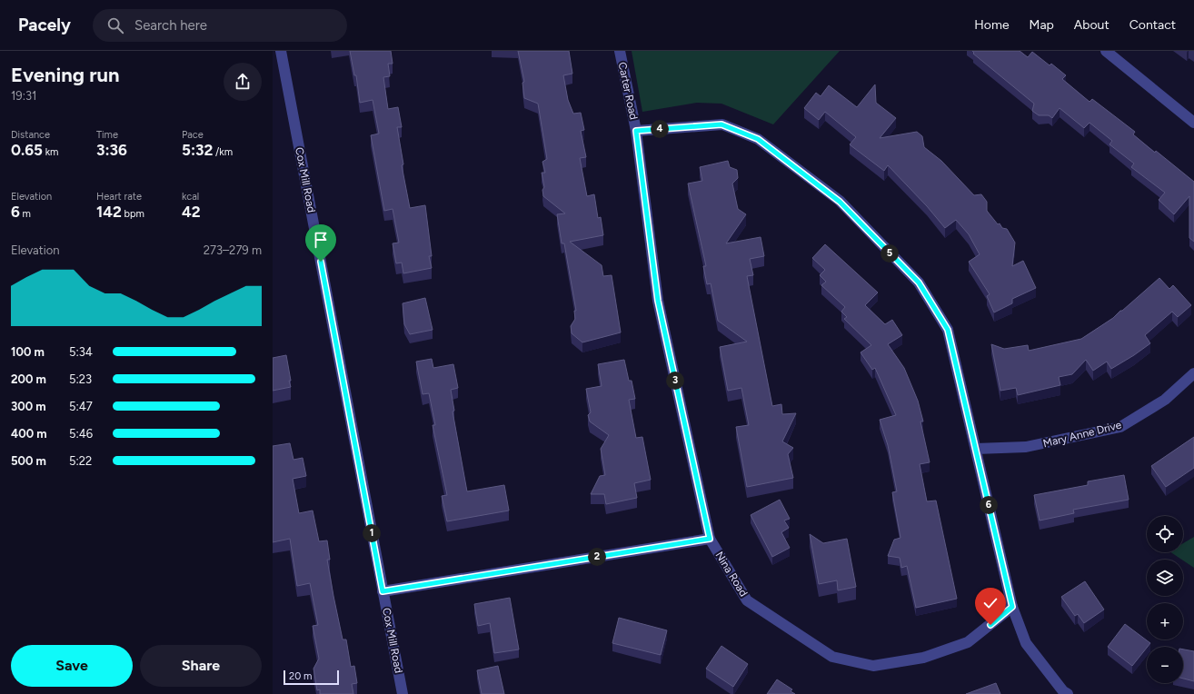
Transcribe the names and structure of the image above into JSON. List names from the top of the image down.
{
  "streets": {
    "street": [
      "Carter Road",
      "Cox Mill Road",
      "Mary Anne Drive",
      "Nina Road"
    ]
  },
  "crossings": [
    ["Carter Road", "Nina Road"]
  ],
  "scale_bar": "20 m",
  "page": {
    "header": "Pacely",
    "search": "Search here",
    "nav": [
      "Home",
      "Map",
      "About",
      "Contact"
    ],
    "heading": ["Evening run", "19:31"],
    "stats": [
      ["Distance", "0.65 km"],
      ["Time", "3:36"],
      ["Pace", "5:32 /km"],
      ["Elevation", "6 m"],
      ["Heart rate", "142 bpm"],
      ["kcal", "42"]
    ],
    "pins": [
      "4",
      "5",
      "3",
      "6",
      "1",
      "2"
    ],
    "chart": ["Elevation", "273–279 m"],
    "list": [
      {
        "name": "100 m",
        "note": "5:34"
      },
      {
        "name": "200 m",
        "note": "5:23"
      },
      {
        "name": "300 m",
        "note": "5:47"
      },
      {
        "name": "400 m",
        "note": "5:46"
      },
      {
        "name": "500 m",
        "note": "5:22"
      }
    ],
    "map_buttons": ["+", "−"],
    "buttons": ["Save", "Share"],
    "scale": "20 m"
  }
}
